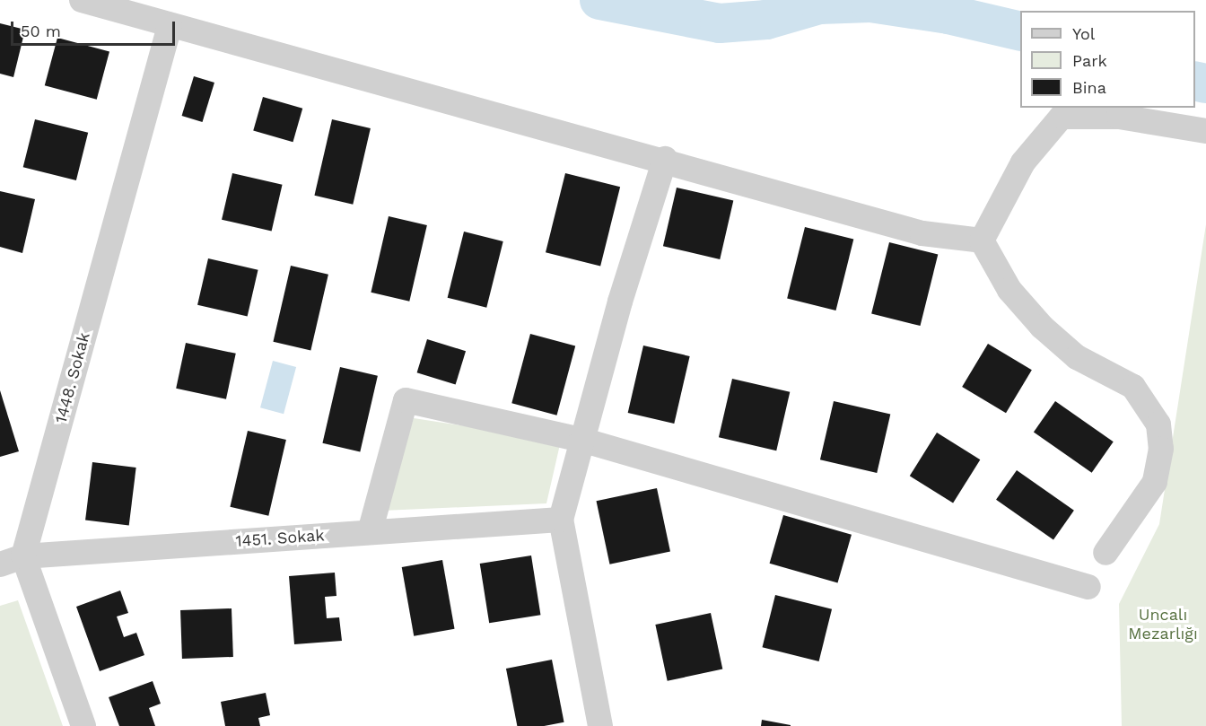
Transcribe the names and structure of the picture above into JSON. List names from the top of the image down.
{
  "streets": {
    "street": ["1448. Sokak", "1451. Sokak"]
  },
  "crossings": [
    ["1448. Sokak", "1451. Sokak"]
  ],
  "parks": ["Uncalı Mezarlığı"],
  "legend": ["Yol", "Park", "Bina"],
  "scale_bar": "50 m"
}
